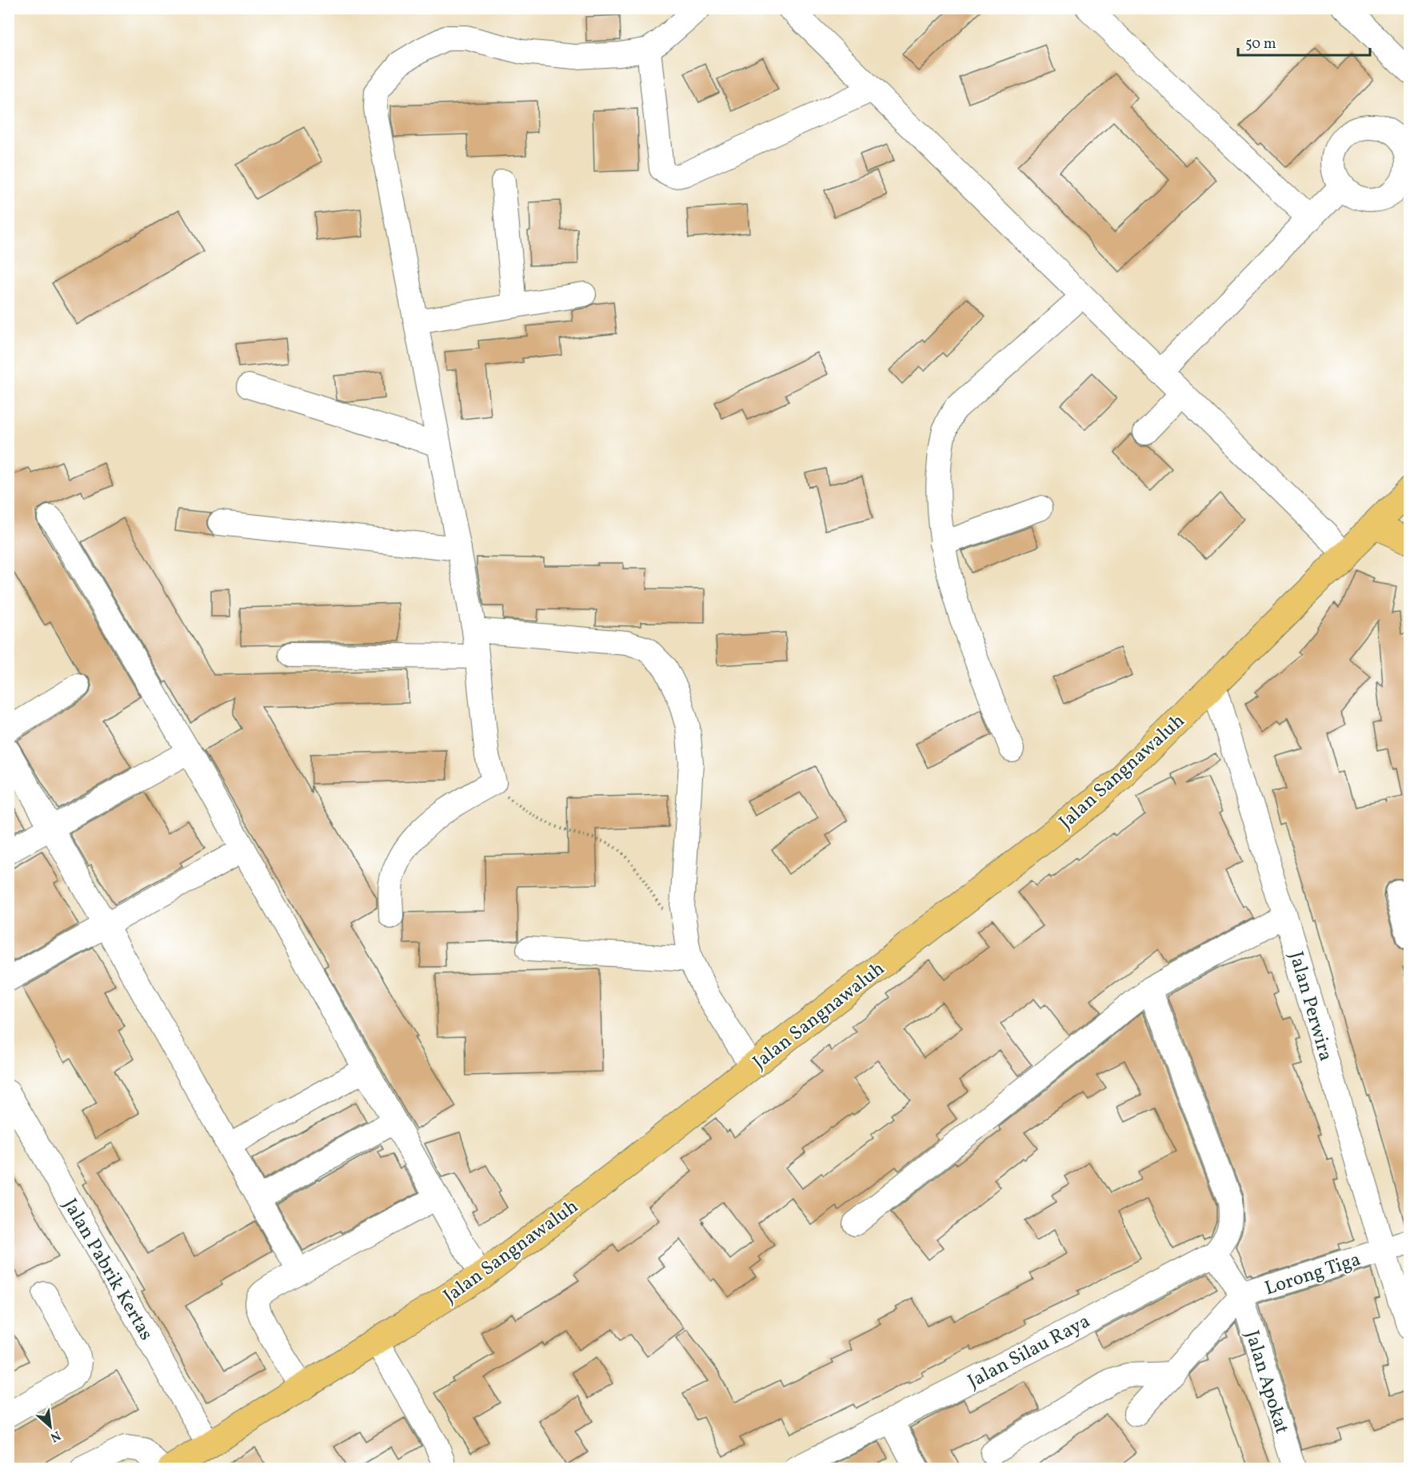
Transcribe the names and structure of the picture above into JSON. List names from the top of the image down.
{
  "streets": {
    "main road": ["Jalan Sangnawaluh"],
    "street": [
      "Jalan Perwira",
      "Jalan Pabrik Kertas",
      "Lorong Tiga",
      "Jalan Silau Raya",
      "Jalan Apokat"
    ]
  },
  "crossings": [
    ["Jalan Sangnawaluh", "Jalan Perwira"],
    ["Jalan Sangnawaluh", "Jalan Pabrik Kertas"],
    ["Jalan Perwira", "Lorong Tiga"],
    ["Lorong Tiga", "Jalan Apokat"]
  ],
  "scale_bar": "50 m",
  "north": "bottom right"
}
